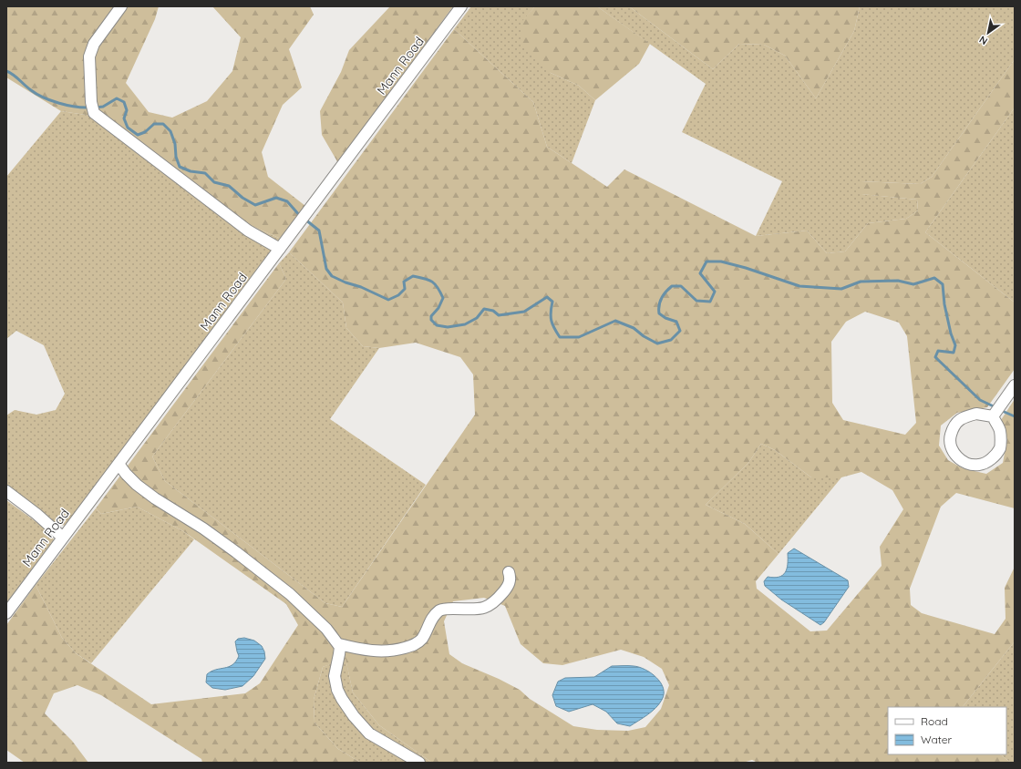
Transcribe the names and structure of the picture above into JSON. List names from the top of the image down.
{
  "streets": {
    "street": ["Mann Road"]
  },
  "legend": ["Road", "Water"],
  "north": "bottom left"
}
